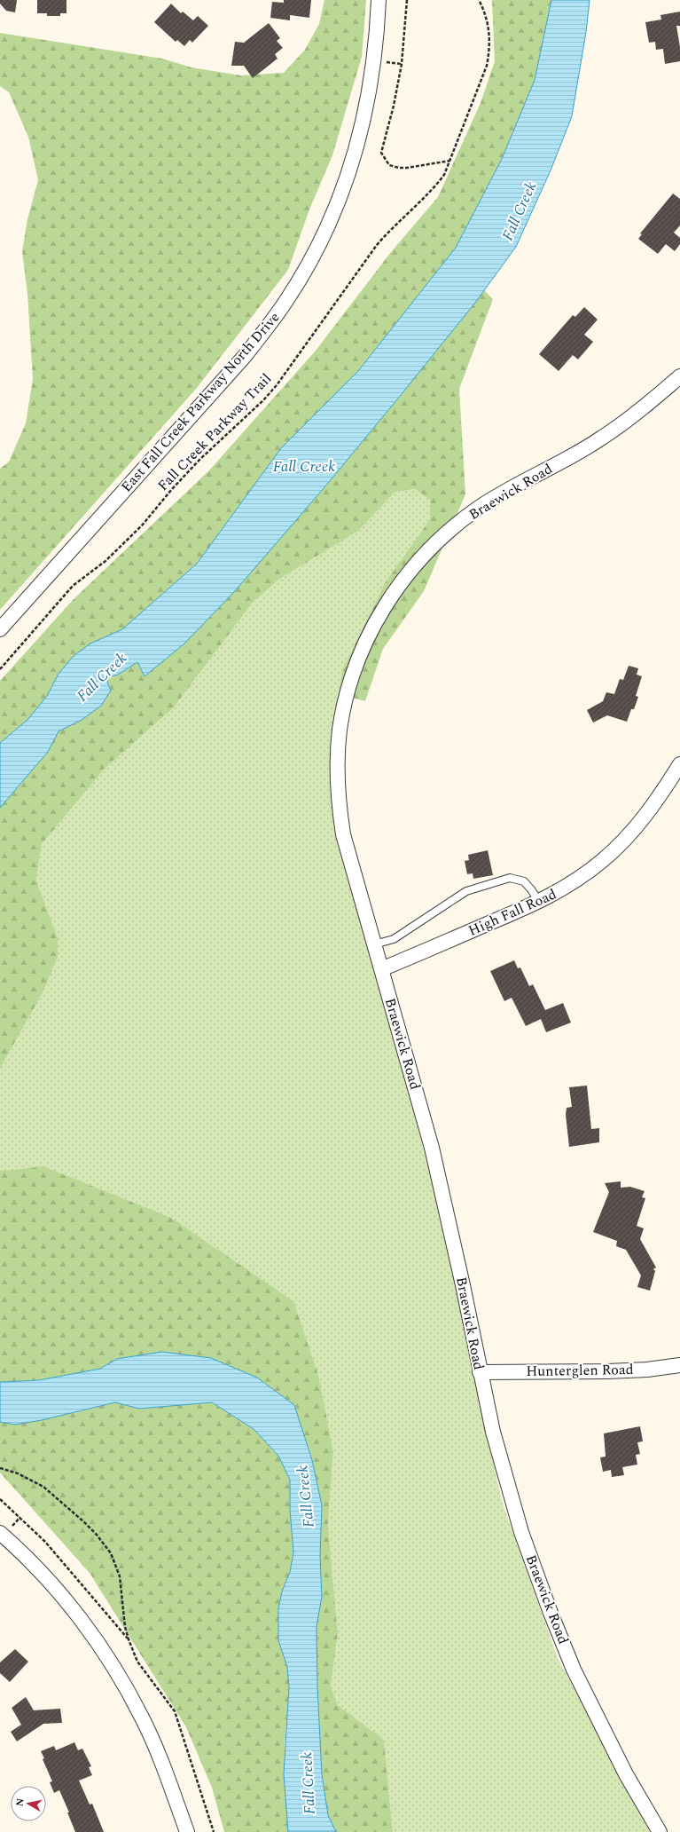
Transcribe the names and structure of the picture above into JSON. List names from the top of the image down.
{
  "streets": {
    "street": [
      "East Fall Creek Parkway North Drive",
      "Braewick Road",
      "High Fall Road",
      "Hunterglen Road"
    ],
    "path": ["Fall Creek Parkway Trail"]
  },
  "crossings": [
    ["Braewick Road", "High Fall Road"],
    ["Braewick Road", "Hunterglen Road"]
  ],
  "water": ["Fall Creek"],
  "north": "left"
}
